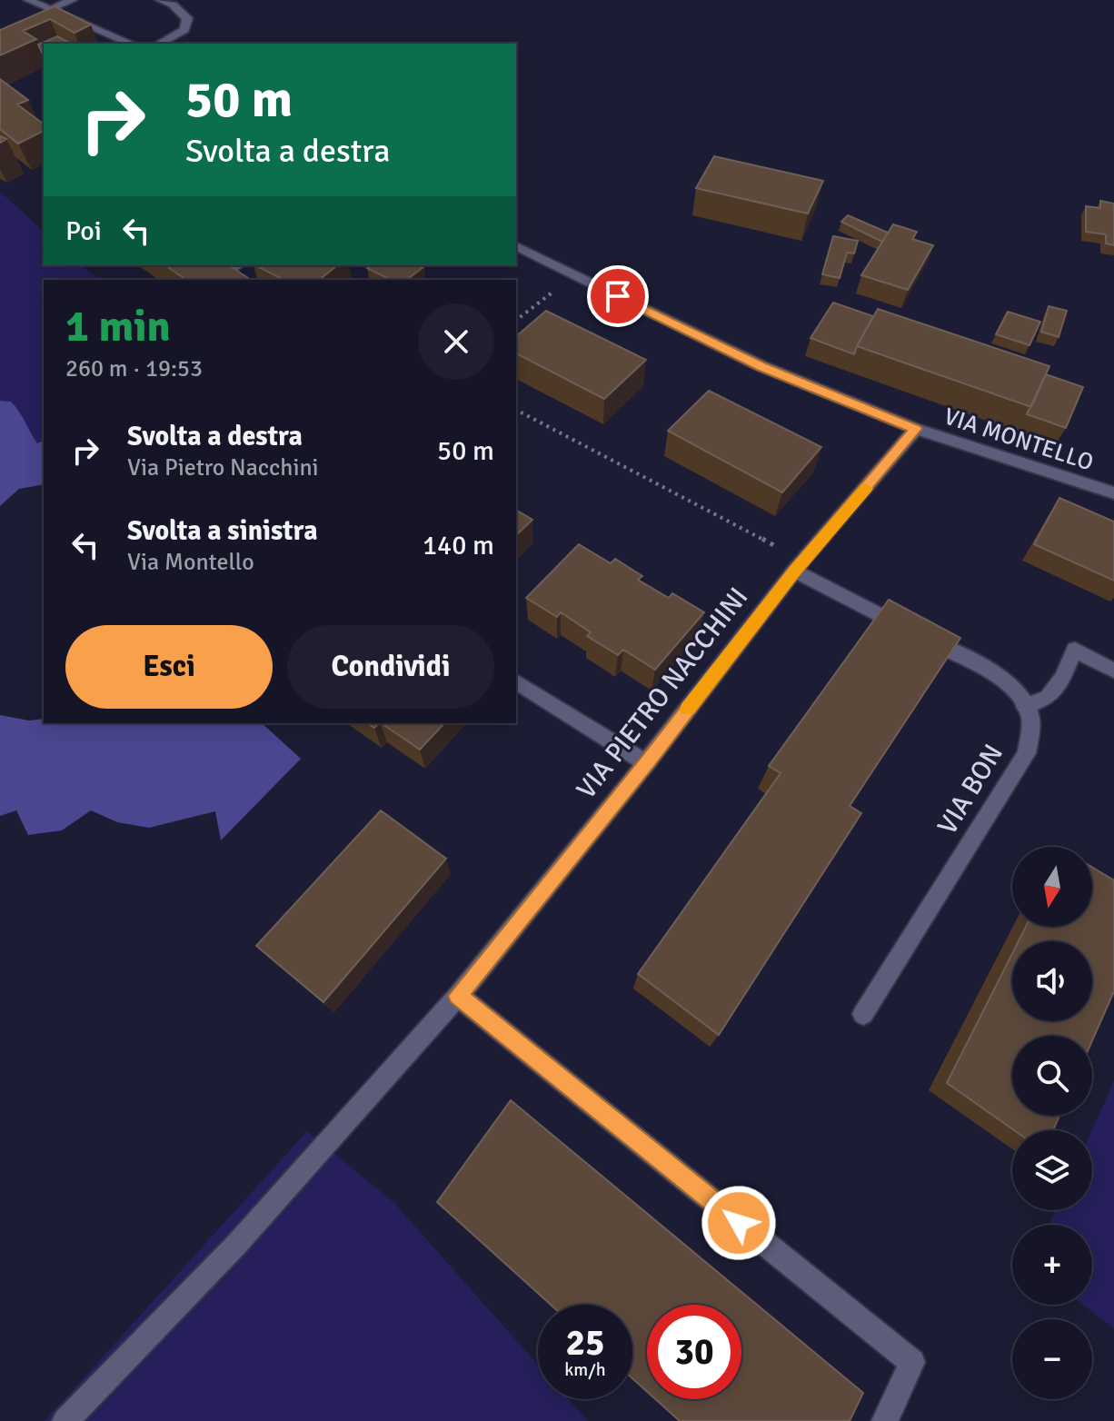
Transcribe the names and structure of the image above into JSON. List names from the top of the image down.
{
  "streets": {
    "street": ["VIA MONTELLO", "VIA PIETRO NACCHINI", "VIA BON"]
  },
  "crossings": [
    ["VIA MONTELLO", "VIA PIETRO NACCHINI"]
  ],
  "north": "bottom",
  "page": {
    "turn": ["50 m", "Svolta a destra"],
    "then": "Poi",
    "heading": ["1 min", "260 m · 19:53"],
    "list": [
      {
        "name": "Svolta a destra",
        "note": "Via Pietro Nacchini",
        "value": "50 m"
      },
      {
        "name": "Svolta a sinistra",
        "note": "Via Montello",
        "value": "140 m"
      }
    ],
    "buttons": ["Esci", "Condividi"],
    "map_buttons": ["+", "−"],
    "speed": "25 km/h",
    "limit": "30"
  }
}
